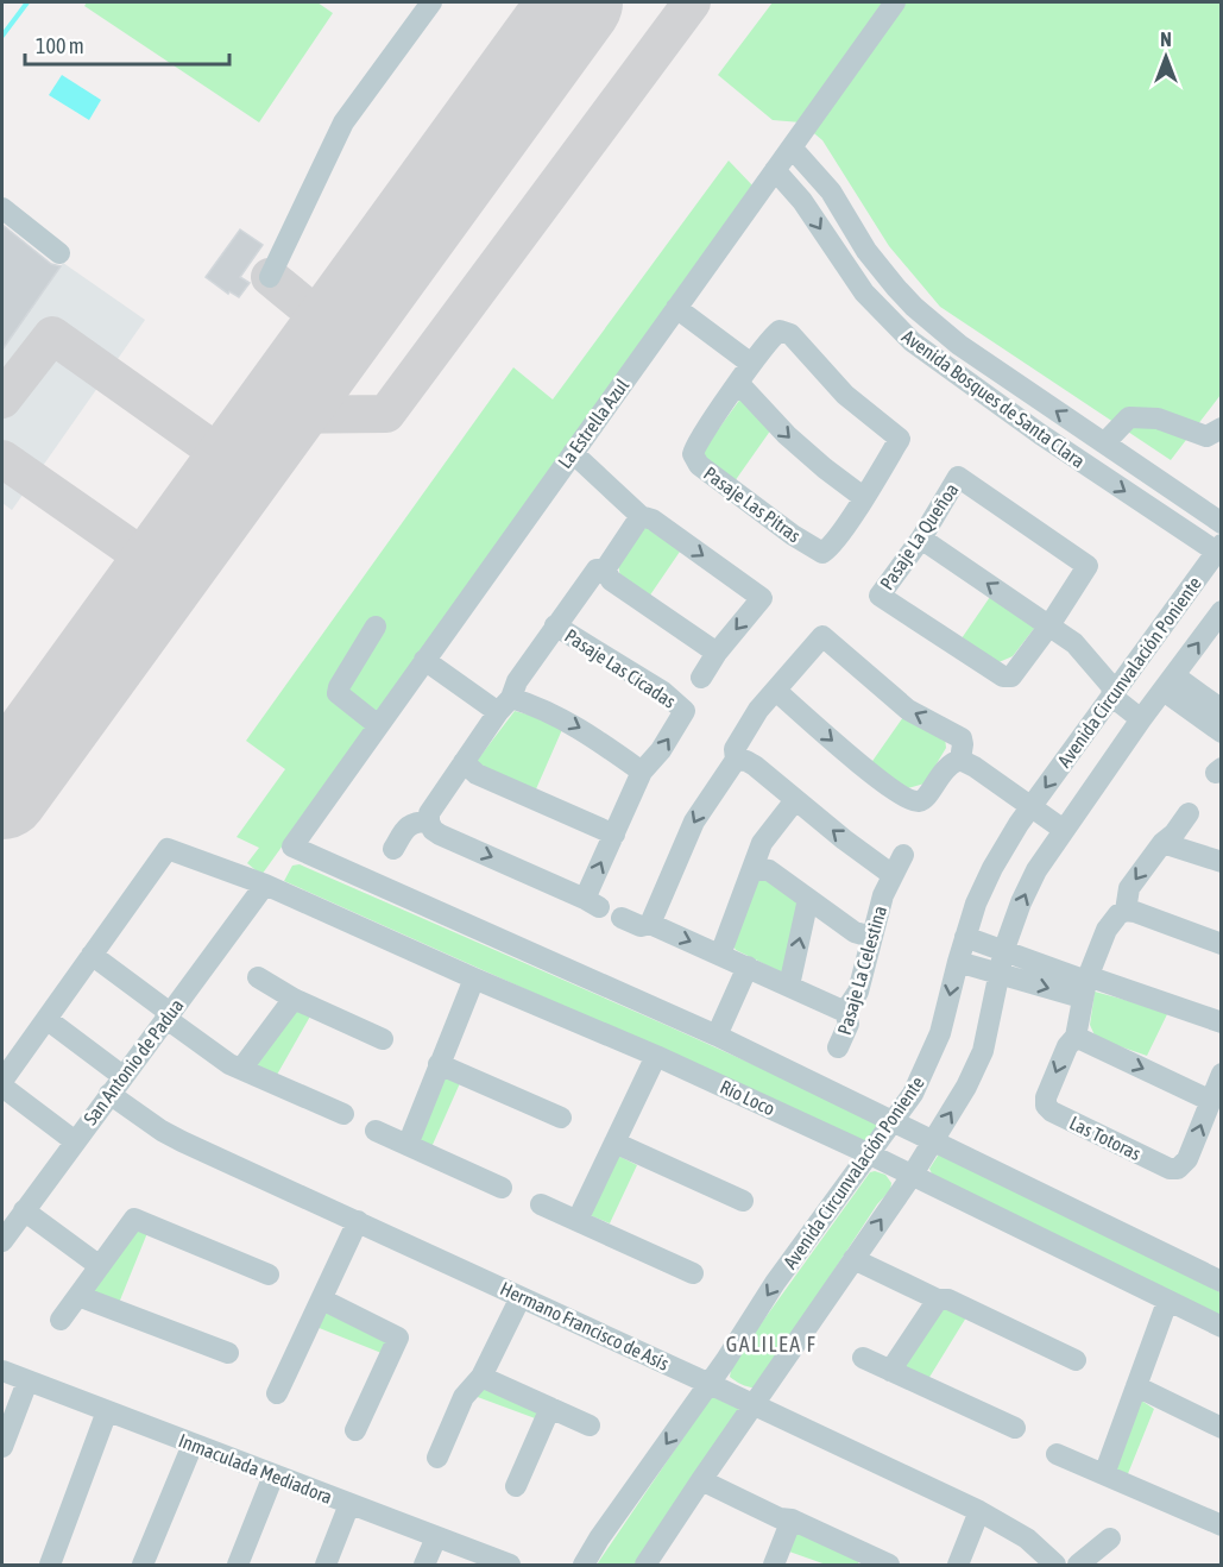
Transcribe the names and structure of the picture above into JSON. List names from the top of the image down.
{
  "streets": {
    "street": [
      "Avenida Bosques de Santa Clara",
      "La Estrella Azul",
      "Pasaje Las Pitras",
      "Pasaje La Queñoa",
      "Pasaje Las Cicadas",
      "Avenida Circunvalación Poniente",
      "Pasaje La Celestina",
      "San Antonio de Padua",
      "Río Loco",
      "Las Totoras",
      "Hermano Francisco de Asís",
      "Inmaculada Mediadora"
    ]
  },
  "crossings": [
    ["Avenida Bosques de Santa Clara", "La Estrella Azul"],
    ["Avenida Bosques de Santa Clara", "Avenida Circunvalación Poniente"],
    ["Avenida Circunvalación Poniente", "Río Loco"],
    ["Avenida Circunvalación Poniente", "Hermano Francisco de Asís"],
    ["San Antonio de Padua", "Río Loco"],
    ["San Antonio de Padua", "Hermano Francisco de Asís"]
  ],
  "districts": ["GALILEA F"],
  "scale_bar": "100 m",
  "north": "top"
}
